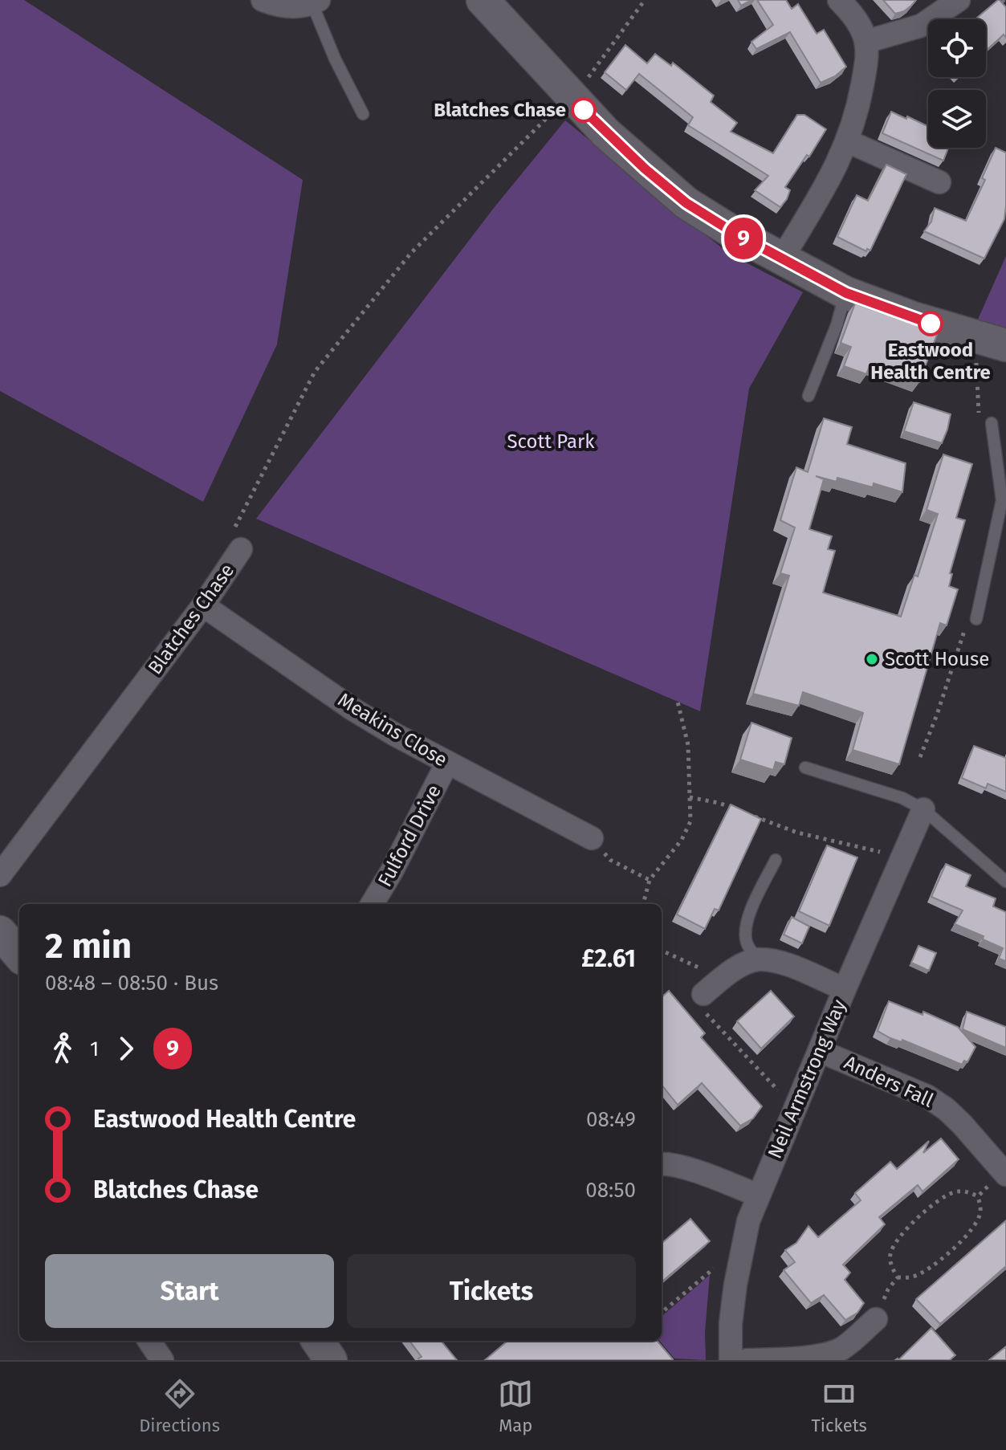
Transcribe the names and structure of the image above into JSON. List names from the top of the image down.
{
  "streets": {
    "street": [
      "Blatches Chase",
      "Meakins Close",
      "Fulford Drive",
      "Neil Armstrong Way",
      "Anders Fall"
    ]
  },
  "crossings": [
    ["Blatches Chase", "Meakins Close"],
    ["Meakins Close", "Fulford Drive"],
    ["Neil Armstrong Way", "Anders Fall"]
  ],
  "parks": ["Scott Park"],
  "places": ["Blatches Chase", "Eastwood Health Centre", "Scott House"],
  "lines": ["bus line 9"],
  "page": {
    "on_map": "9",
    "heading": ["2 min", "08:48 – 08:50 · Bus", "£2.61"],
    "legs": ["1", "9"],
    "list": [
      {
        "name": "Eastwood Health Centre",
        "value": "08:49"
      },
      {
        "name": "Blatches Chase",
        "value": "08:50"
      }
    ],
    "buttons": ["Start", "Tickets"],
    "tabs": ["Directions", "Map", "Tickets"]
  }
}
